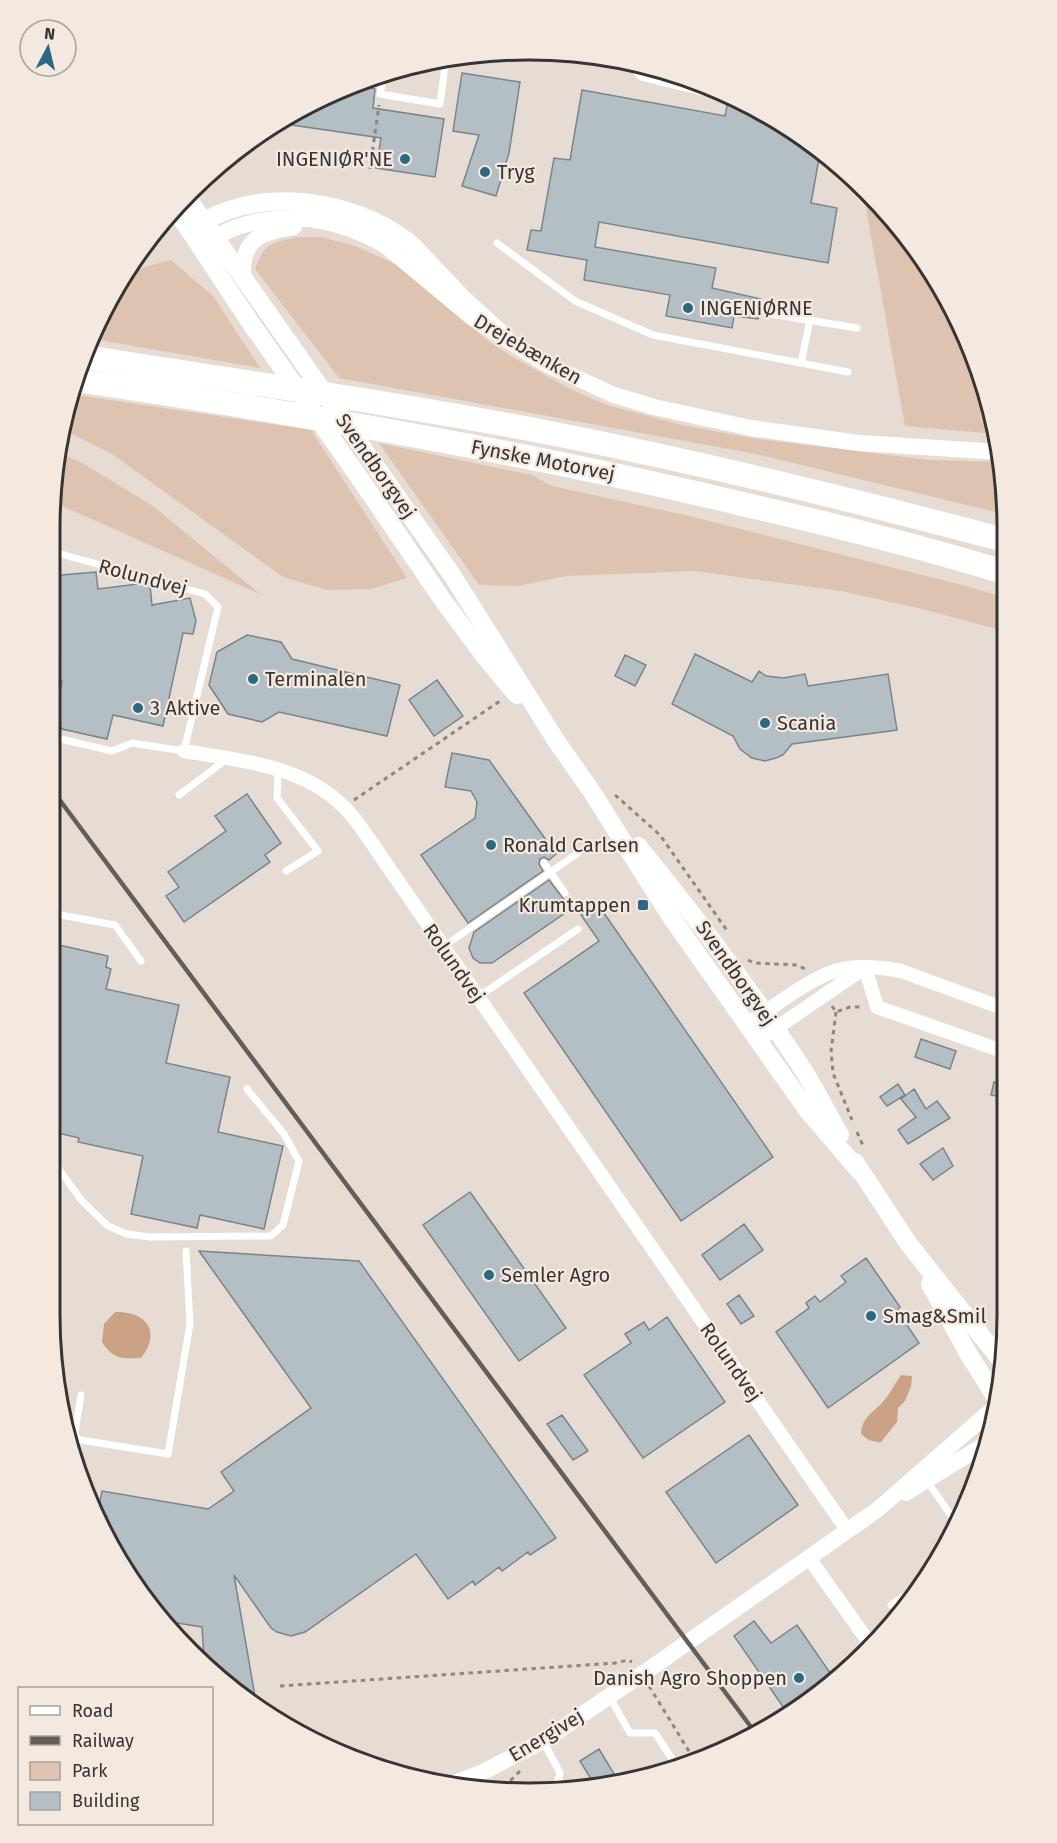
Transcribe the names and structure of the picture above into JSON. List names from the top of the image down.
{
  "streets": {
    "highway": ["Fynske Motorvej"],
    "main road": ["Svendborgvej"],
    "street": ["Drejebænken", "Rolundvej", "Energivej"]
  },
  "crossings": [
    ["Drejebænken", "Svendborgvej"],
    ["Rolundvej", "Energivej"]
  ],
  "places": {
    "other": [
      "INGENIØR'NE",
      "Tryg",
      "INGENIØRNE",
      "Terminalen",
      "3 Aktive",
      "Scania",
      "Ronald Carlsen",
      "Semler Agro",
      "Smag&Smil",
      "Danish Agro Shoppen"
    ],
    "transit": ["Krumtappen"]
  },
  "legend": [
    "Road",
    "Railway",
    "Park",
    "Building"
  ],
  "north": "top"
}
